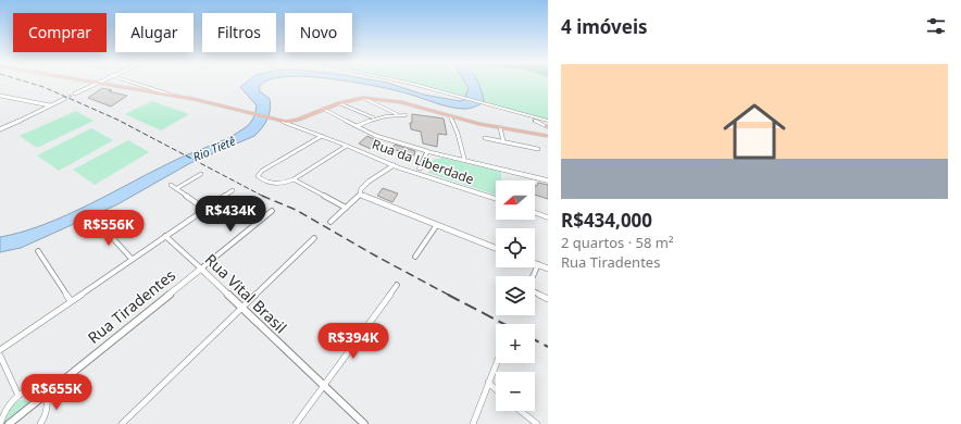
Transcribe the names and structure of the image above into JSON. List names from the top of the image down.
{
  "streets": {
    "main road": ["Rua da Liberdade"],
    "street": ["Rua Vital Brasil", "Rua Tiradentes"]
  },
  "crossings": [
    ["Rua Vital Brasil", "Rua Tiradentes"]
  ],
  "water": ["Rio Tietê"],
  "north": "left",
  "page": {
    "heading": "4 imóveis",
    "chip": [
      "Comprar",
      "Alugar",
      "Filtros",
      "Novo"
    ],
    "list": [
      {
        "name": "R$434,000",
        "note": "2 quartos · 58 m² · Rua Tiradentes"
      }
    ],
    "map_buttons": ["+", "−"],
    "price": [
      "R$434K",
      "R$556K",
      "R$394K",
      "R$655K"
    ]
  }
}
